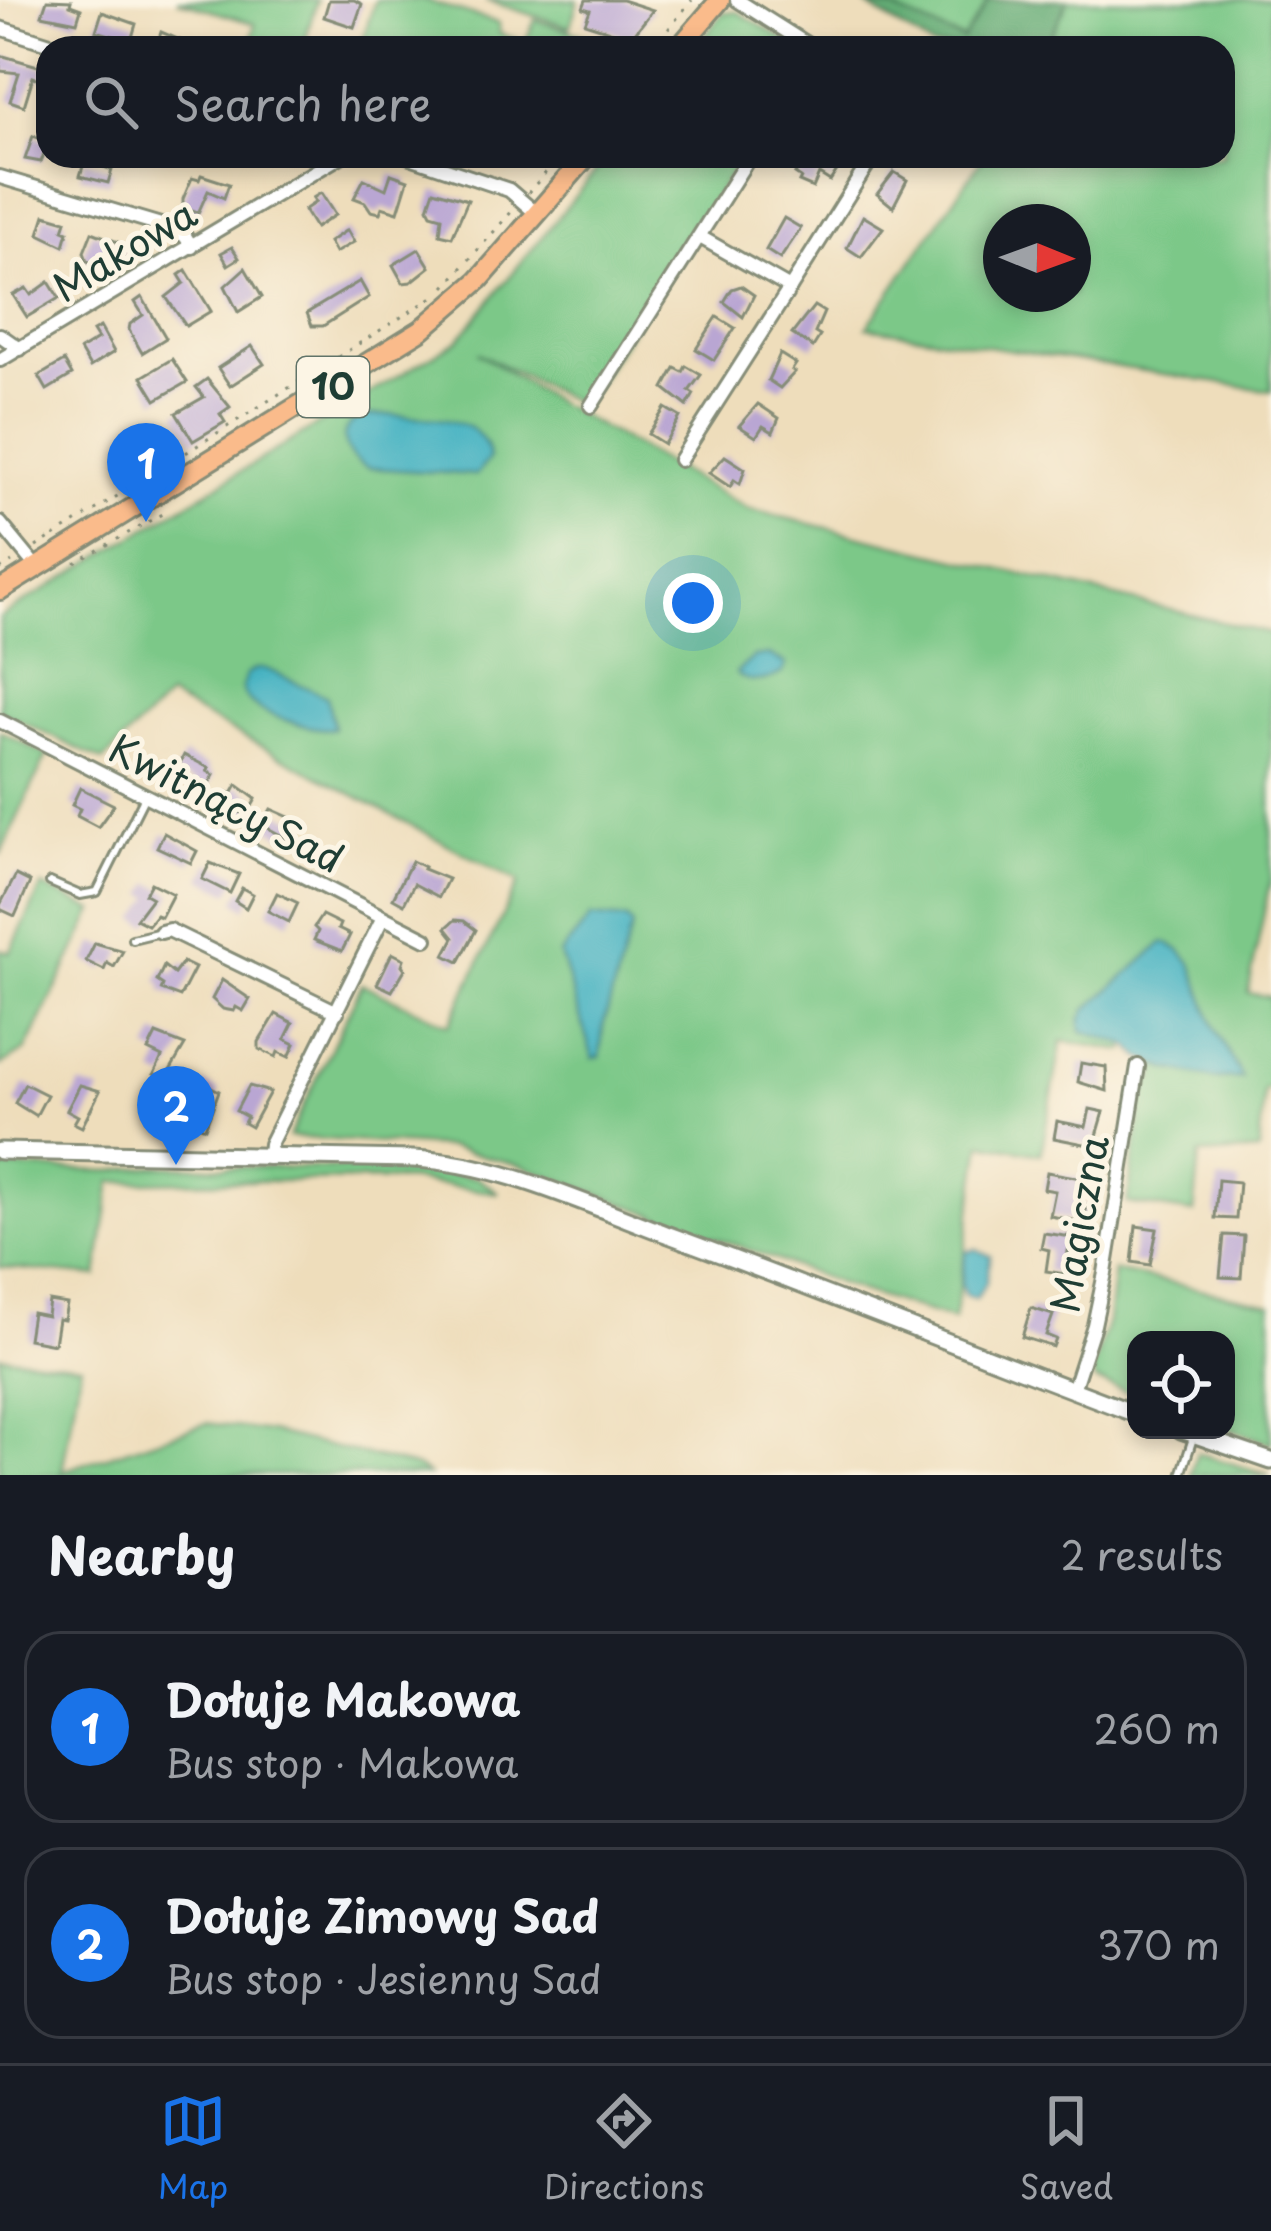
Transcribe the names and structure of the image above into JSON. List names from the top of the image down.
{
  "streets": {
    "main road": ["10"],
    "street": ["Makowa", "Kwitnący Sad", "Magiczna"]
  },
  "north": "right",
  "page": {
    "search": "Search here",
    "pins": ["1", "2"],
    "heading": ["Nearby", "2 results"],
    "list": [
      {
        "mark": "1",
        "name": "Dołuje Makowa",
        "note": "Bus stop · Makowa",
        "value": "260 m"
      },
      {
        "mark": "2",
        "name": "Dołuje Zimowy Sad",
        "note": "Bus stop · Jesienny Sad",
        "value": "370 m"
      }
    ],
    "nav": ["Map", "Directions", "Saved"]
  }
}
